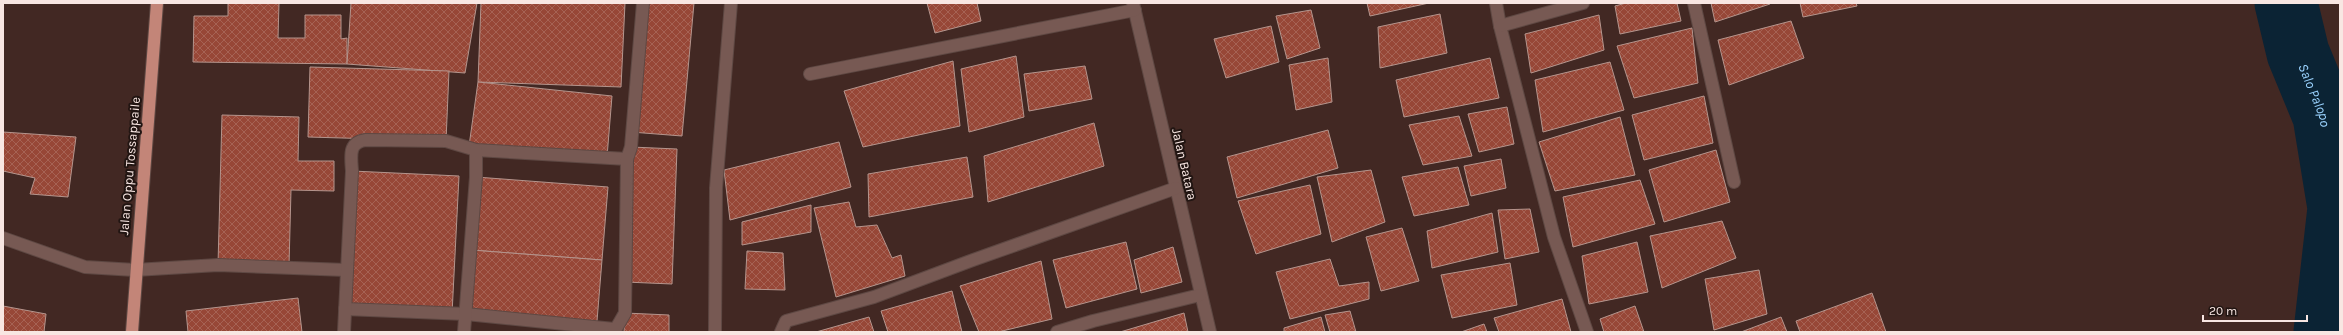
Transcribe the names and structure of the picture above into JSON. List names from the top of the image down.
{
  "streets": {
    "main road": ["Jalan Oppu Tossappaile"],
    "street": ["Jalan Batara"]
  },
  "water": ["Salo Palopo"],
  "scale_bar": "20 m"
}
